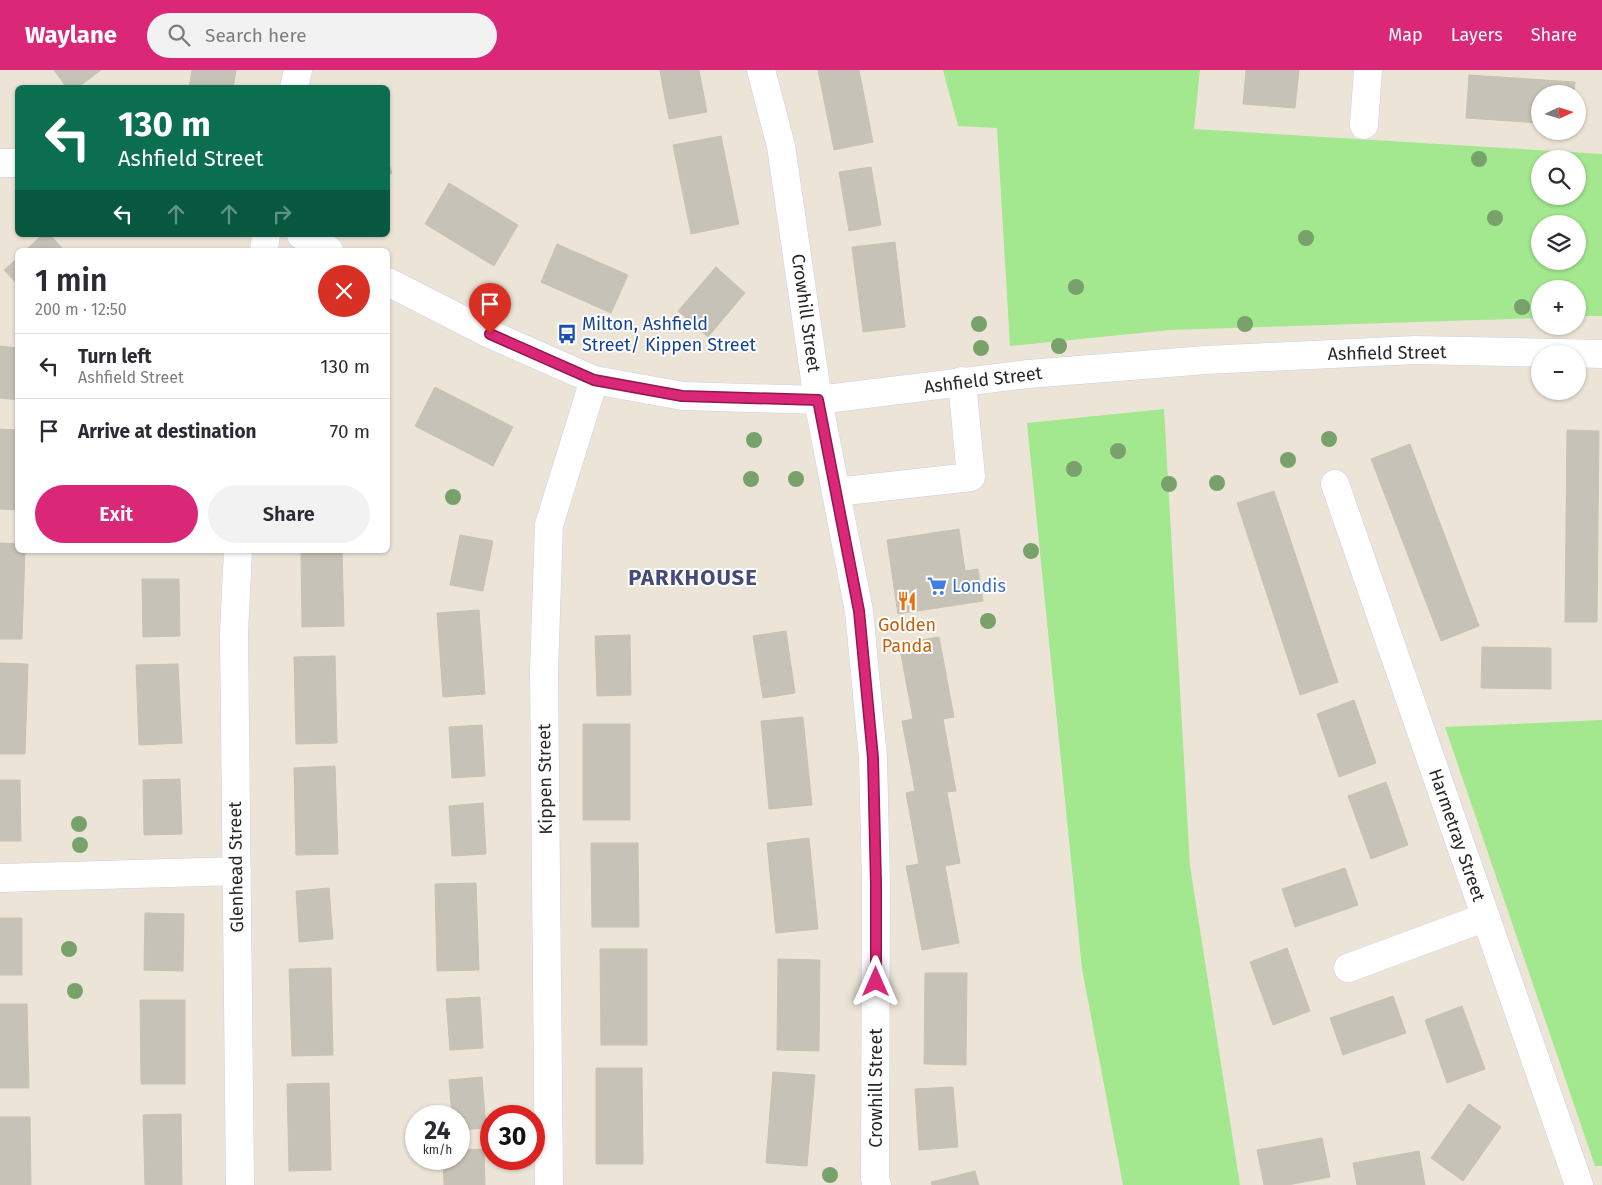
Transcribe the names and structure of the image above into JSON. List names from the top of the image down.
{
  "streets": {
    "street": [
      "Crowhill Street",
      "Ashfield Street",
      "Kippen Street",
      "Harmetray Street",
      "Glenhead Street"
    ]
  },
  "crossings": [
    ["Crowhill Street", "Ashfield Street"],
    ["Ashfield Street", "Kippen Street"]
  ],
  "districts": ["PARKHOUSE"],
  "places": {
    "bus stop": ["Milton, Ashfield Street/ Kippen Street"],
    "supermarket": ["Londis"],
    "restaurant": ["Golden Panda"]
  },
  "north": "right",
  "page": {
    "header": "Waylane",
    "search": "Search here",
    "nav": ["Map", "Layers", "Share"],
    "map_buttons": ["+", "−"],
    "turn": ["130 m", "Ashfield Street"],
    "heading": ["1 min", "200 m · 12:50"],
    "list": [
      {
        "name": "Turn left",
        "note": "Ashfield Street",
        "value": "130 m"
      },
      {
        "name": "Arrive at destination",
        "value": "70 m"
      }
    ],
    "buttons": ["Exit", "Share"],
    "speed": "24 km/h",
    "limit": "30"
  }
}
